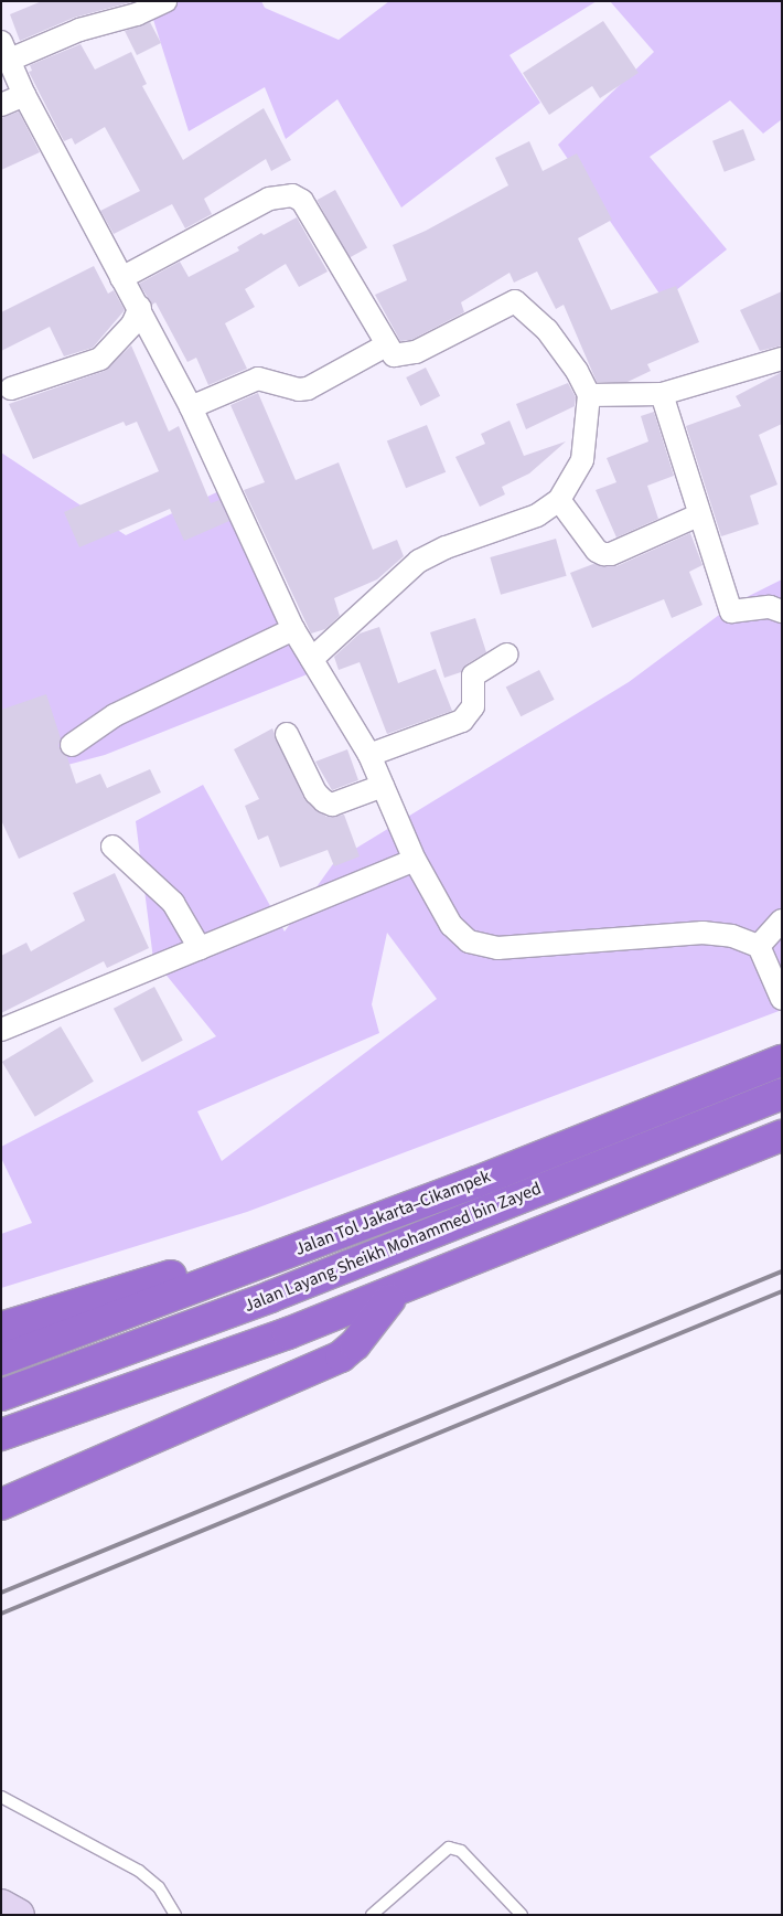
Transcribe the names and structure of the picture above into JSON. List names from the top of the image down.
{
  "streets": {
    "highway": ["Jalan Tol Jakarta–Cikampek", "Jalan Layang Sheikh Mohammed bin Zayed"]
  }
}
